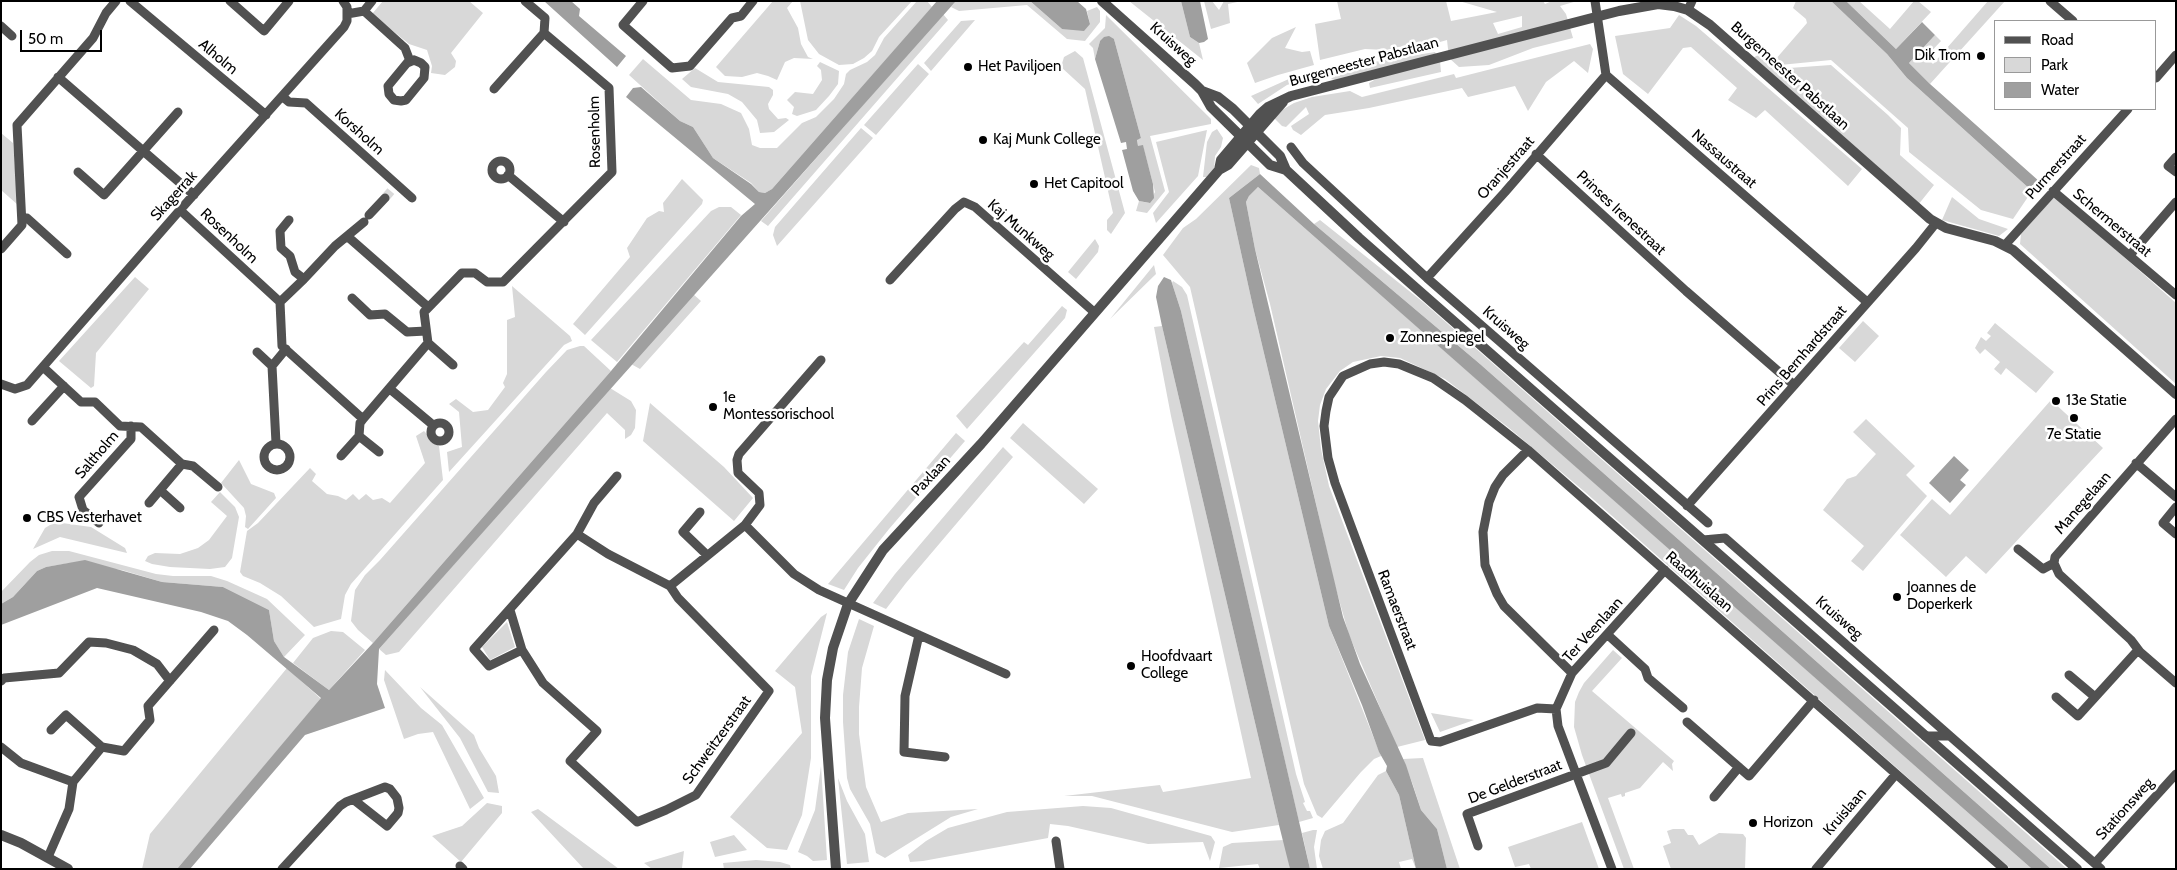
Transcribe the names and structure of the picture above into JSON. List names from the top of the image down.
{
  "streets": {
    "street": [
      "Kruisweg",
      "Alholm",
      "Burgemeester Pabstlaan",
      "Korsholm",
      "Rosenholm",
      "Nassaustraat",
      "Purmerstraat",
      "Oranjestraat",
      "Skagerrak",
      "Prinses Irenestraat",
      "Schermerstraat",
      "Kaj Munkweg",
      "Prins Bernhardstraat",
      "Saltholm",
      "Paxlaan",
      "Manegelaan",
      "Raadhuislaan",
      "Ramaerstraat",
      "Ter Veenlaan",
      "Schweitzerstraat",
      "De Gelderstraat",
      "Stationsweg",
      "Kruislaan"
    ]
  },
  "crossings": [
    ["Kruisweg", "Burgemeester Pabstlaan"],
    ["Kruisweg", "Oranjestraat"],
    ["Kruisweg", "Prins Bernhardstraat"],
    ["Kruisweg", "Paxlaan"],
    ["Kruisweg", "Stationsweg"],
    ["Alholm", "Skagerrak"],
    ["Burgemeester Pabstlaan", "Purmerstraat"],
    ["Burgemeester Pabstlaan", "Prins Bernhardstraat"],
    ["Burgemeester Pabstlaan", "Paxlaan"],
    ["Korsholm", "Skagerrak"],
    ["Rosenholm", "Skagerrak"],
    ["Nassaustraat", "Oranjestraat"],
    ["Nassaustraat", "Prins Bernhardstraat"],
    ["Purmerstraat", "Schermerstraat"],
    ["Oranjestraat", "Prinses Irenestraat"],
    ["Skagerrak", "Saltholm"],
    ["Prinses Irenestraat", "Prins Bernhardstraat"],
    ["Kaj Munkweg", "Paxlaan"],
    ["Raadhuislaan", "Ramaerstraat"],
    ["Raadhuislaan", "Ter Veenlaan"],
    ["Raadhuislaan", "Kruislaan"],
    ["Ramaerstraat", "Ter Veenlaan"]
  ],
  "places": [
    "Dik Trom",
    "Het Paviljoen",
    "Kaj Munk College",
    "Het Capitool",
    "Zonnespiegel",
    "13e Statie",
    "1e Montessorischool",
    "7e Statie",
    "CBS Vesterhavet",
    "Joannes de Doperkerk",
    "Hoofdvaart College",
    "Horizon"
  ],
  "legend": ["Road", "Park", "Water"],
  "scale_bar": "50 m"
}
